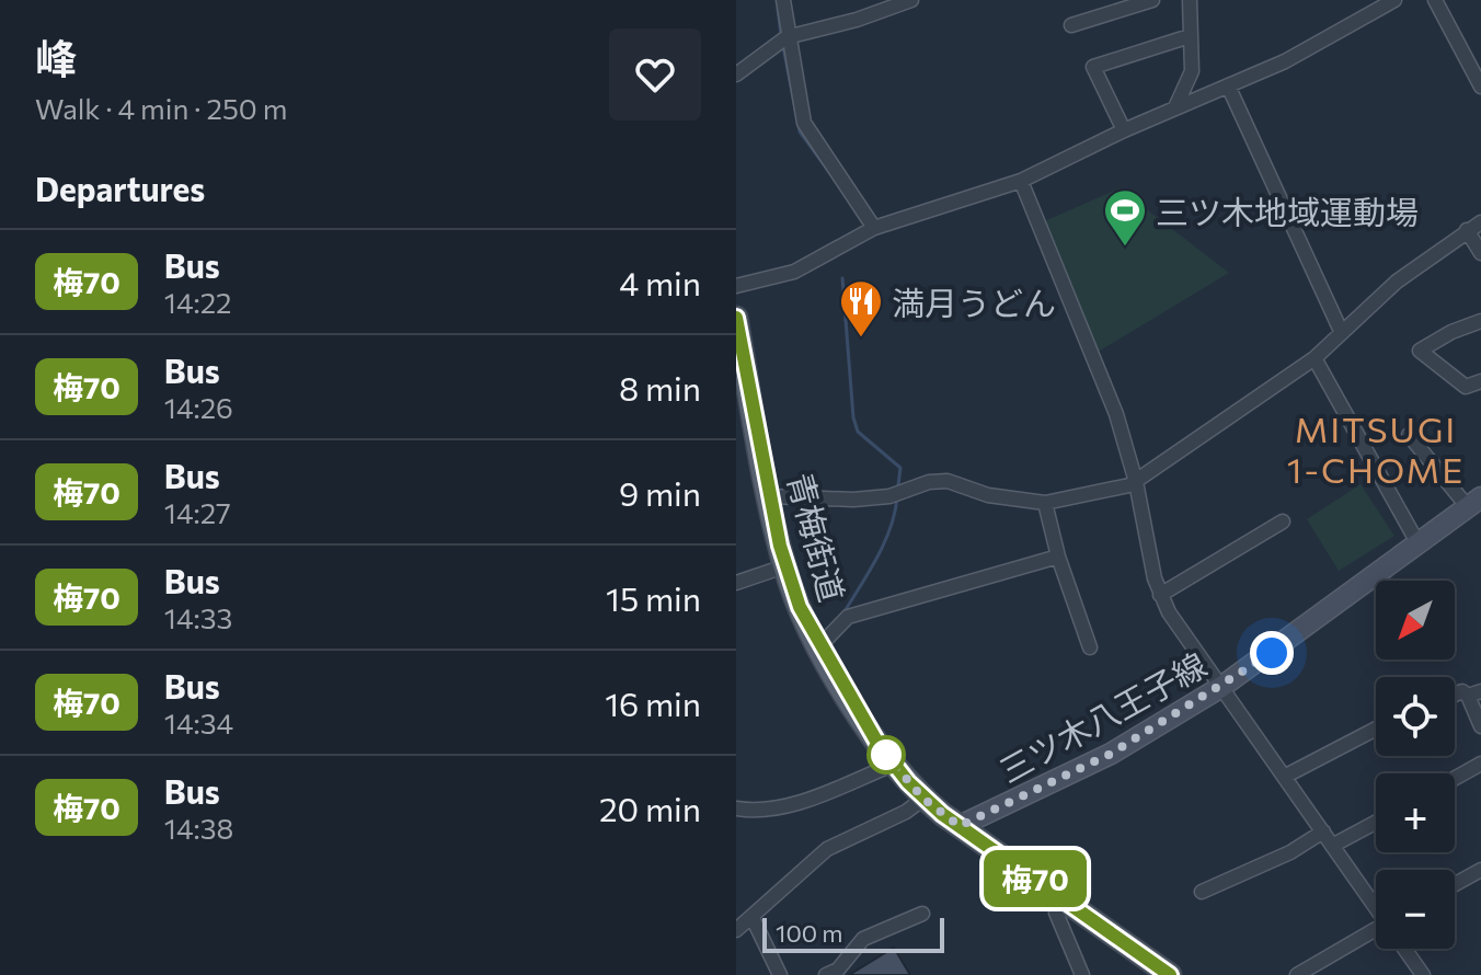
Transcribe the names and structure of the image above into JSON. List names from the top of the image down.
{
  "streets": {
    "main road": ["青梅街道", "三ツ木八王子線"]
  },
  "crossings": [
    ["青梅街道", "三ツ木八王子線"]
  ],
  "districts": ["MITSUGI 1-CHOME"],
  "places": {
    "sports": ["三ツ木地域運動場"],
    "restaurant": ["満月うどん"]
  },
  "lines": ["bus line 梅70"],
  "scale_bar": "100 m",
  "north": "bottom left",
  "page": {
    "heading": [
      ["峰", "Walk · 4 min · 250 m"],
      "Departures"
    ],
    "on_map": "梅70",
    "list": [
      {
        "mark": "梅70",
        "name": "Bus",
        "note": "14:22",
        "value": "4 min"
      },
      {
        "mark": "梅70",
        "name": "Bus",
        "note": "14:26",
        "value": "8 min"
      },
      {
        "mark": "梅70",
        "name": "Bus",
        "note": "14:27",
        "value": "9 min"
      },
      {
        "mark": "梅70",
        "name": "Bus",
        "note": "14:33",
        "value": "15 min"
      },
      {
        "mark": "梅70",
        "name": "Bus",
        "note": "14:34",
        "value": "16 min"
      },
      {
        "mark": "梅70",
        "name": "Bus",
        "note": "14:38",
        "value": "20 min"
      }
    ],
    "map_buttons": ["+", "−"],
    "scale": "100 m"
  }
}
